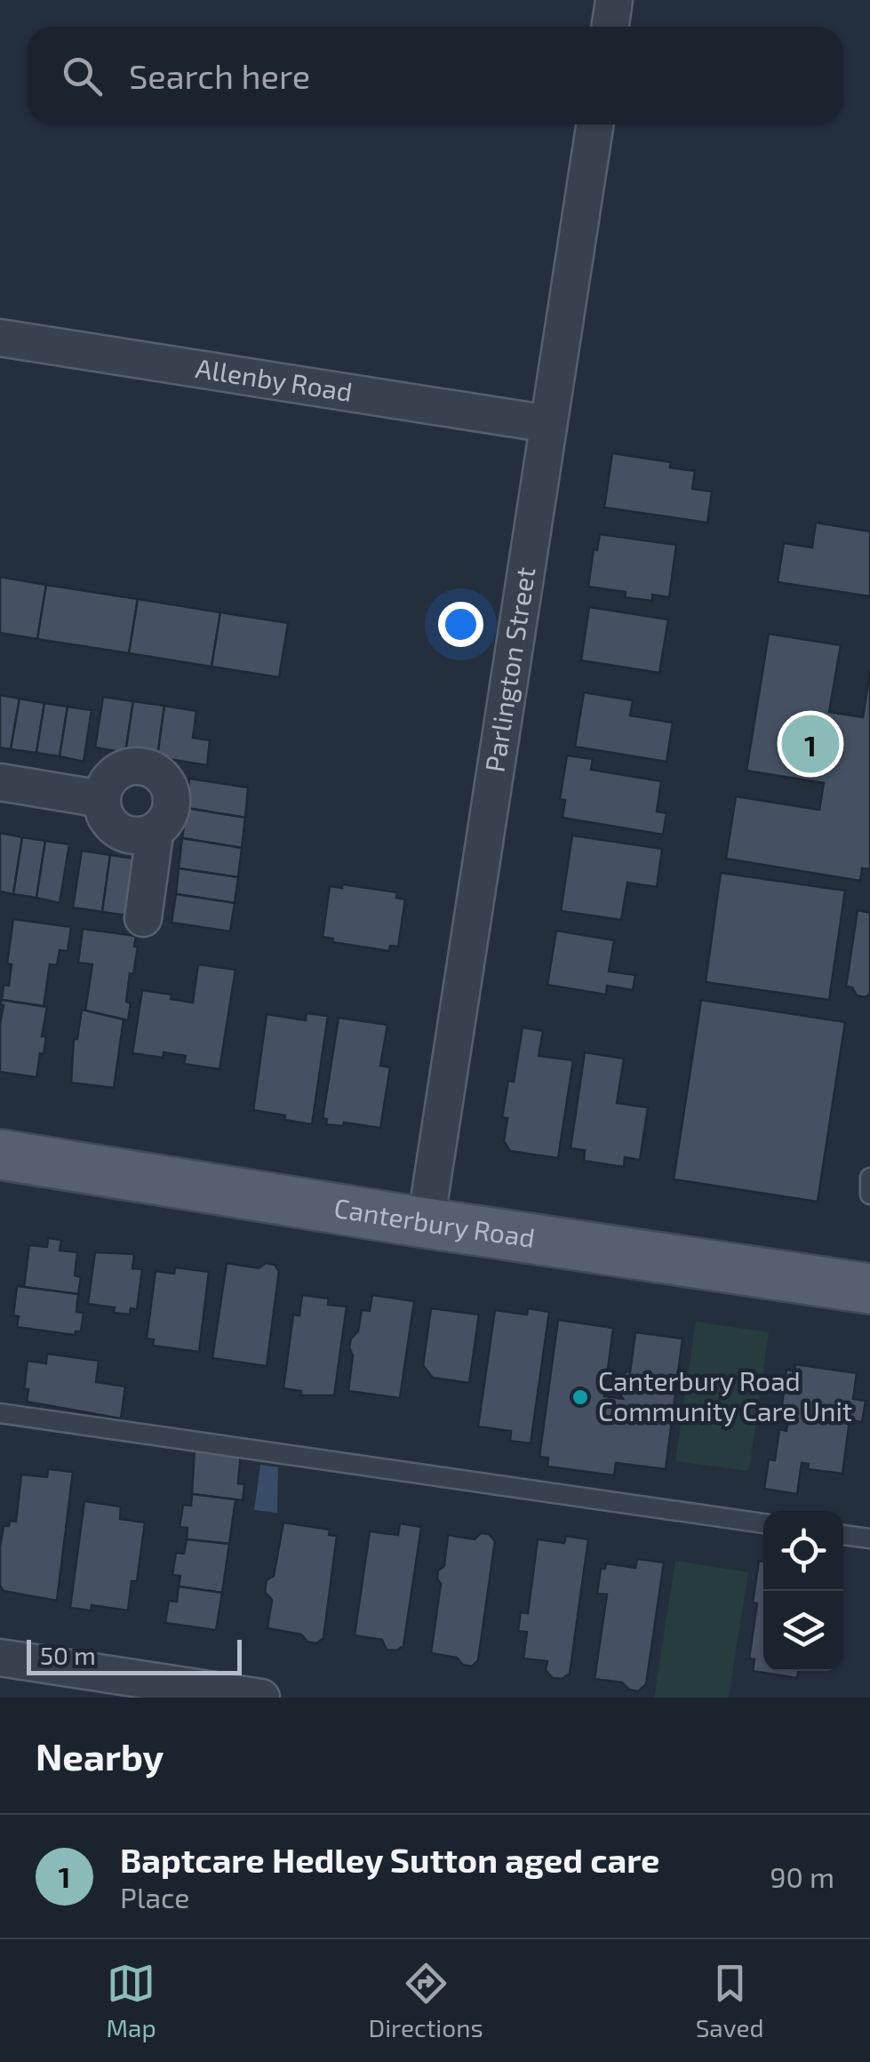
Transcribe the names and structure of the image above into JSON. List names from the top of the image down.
{
  "streets": {
    "main road": ["Canterbury Road"],
    "street": ["Allenby Road", "Parlington Street"]
  },
  "crossings": [
    ["Allenby Road", "Parlington Street"],
    ["Parlington Street", "Canterbury Road"]
  ],
  "places": ["Canterbury Road Community Care Unit"],
  "scale_bar": "50 m",
  "page": {
    "search": "Search here",
    "pins": "1",
    "scale": "50 m",
    "heading": "Nearby",
    "list": [
      {
        "mark": "1",
        "name": "Baptcare Hedley Sutton aged care",
        "note": "Place",
        "value": "90 m"
      }
    ],
    "nav": ["Map", "Directions", "Saved"]
  }
}
